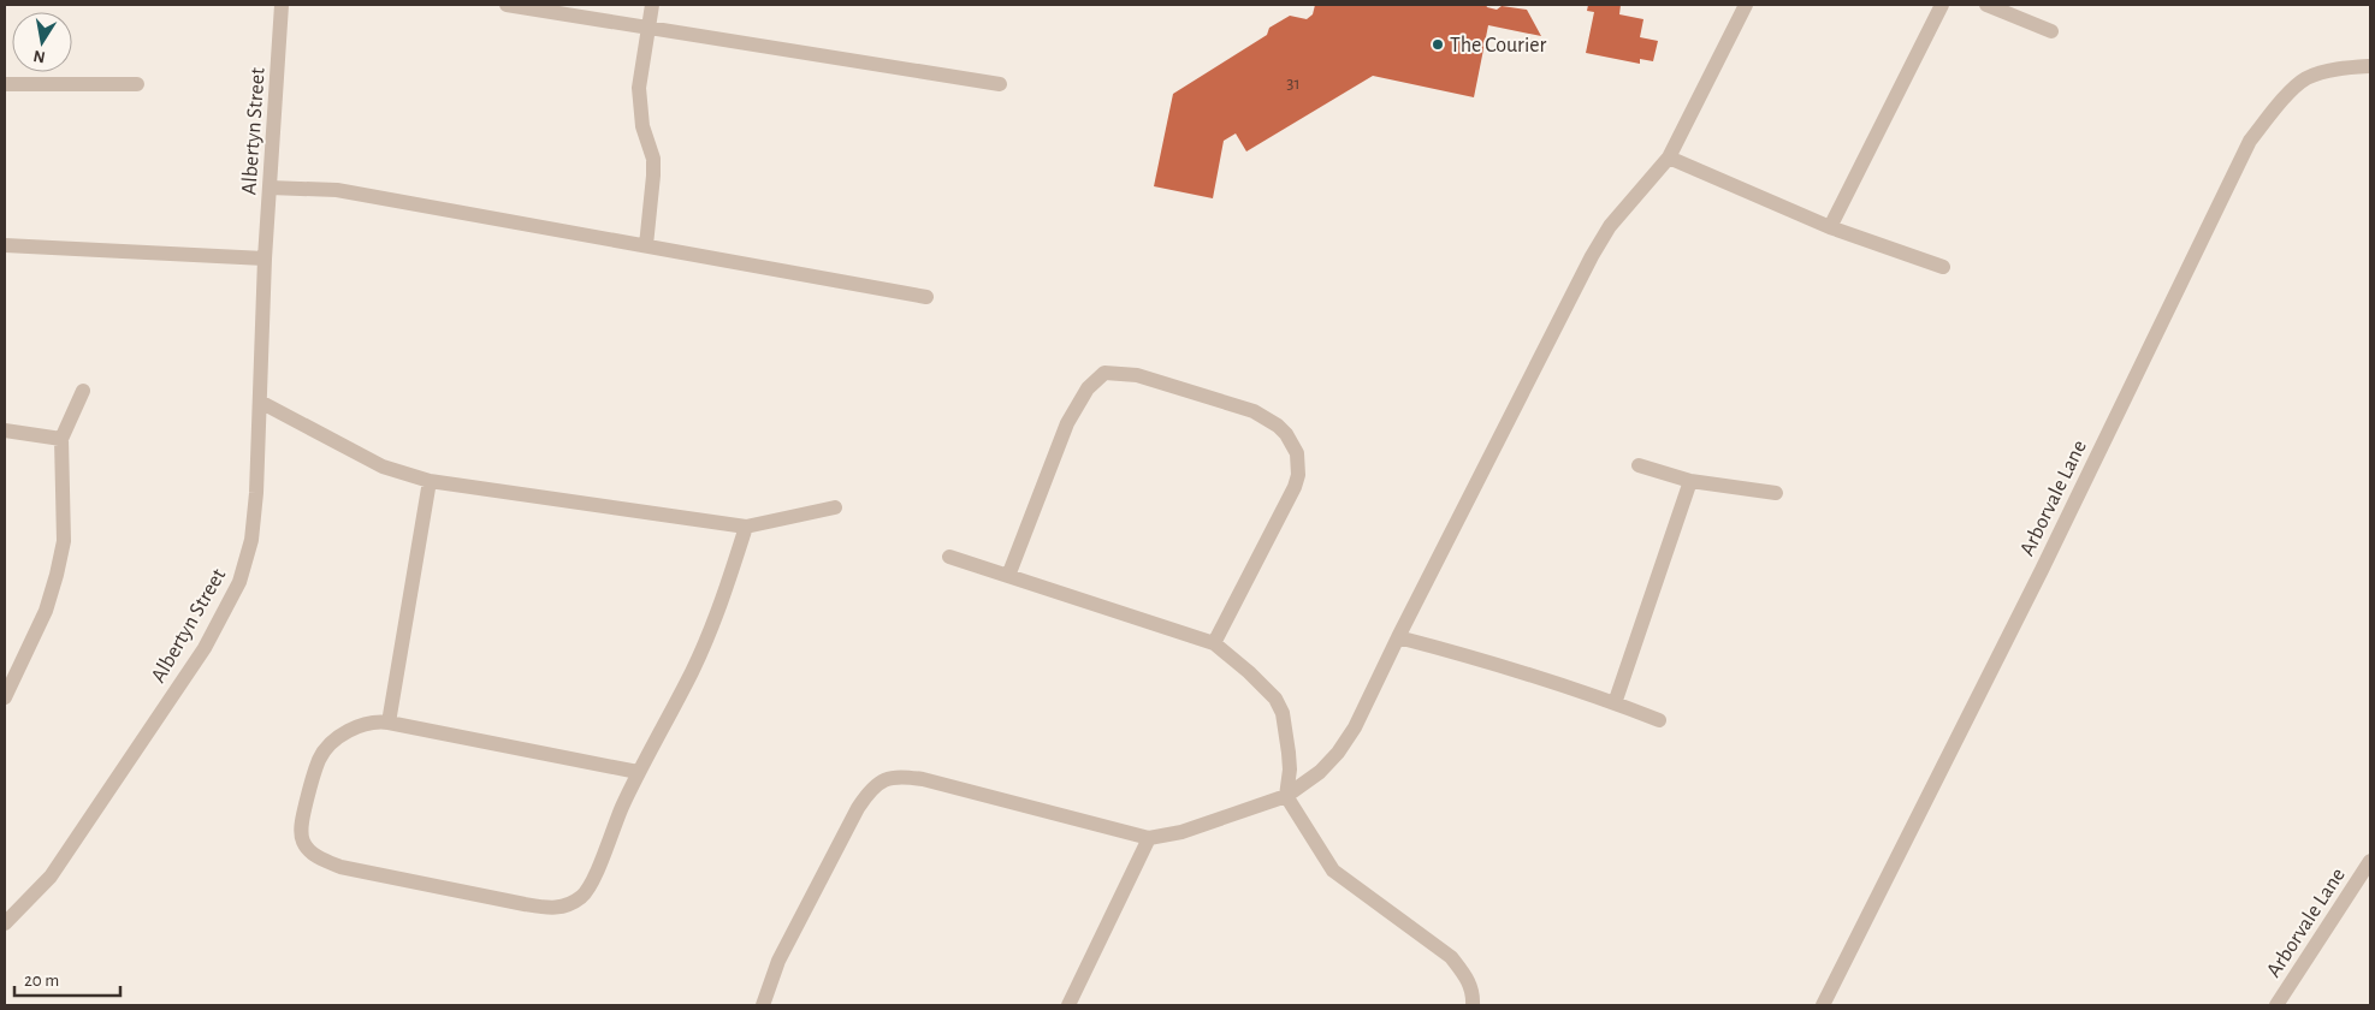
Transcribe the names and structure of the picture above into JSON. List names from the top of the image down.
{
  "streets": {
    "street": ["Albertyn Street", "Arborvale Lane"]
  },
  "places": ["The Courier"],
  "house_numbers": ["31"],
  "scale_bar": "20 m",
  "north": "bottom"
}
